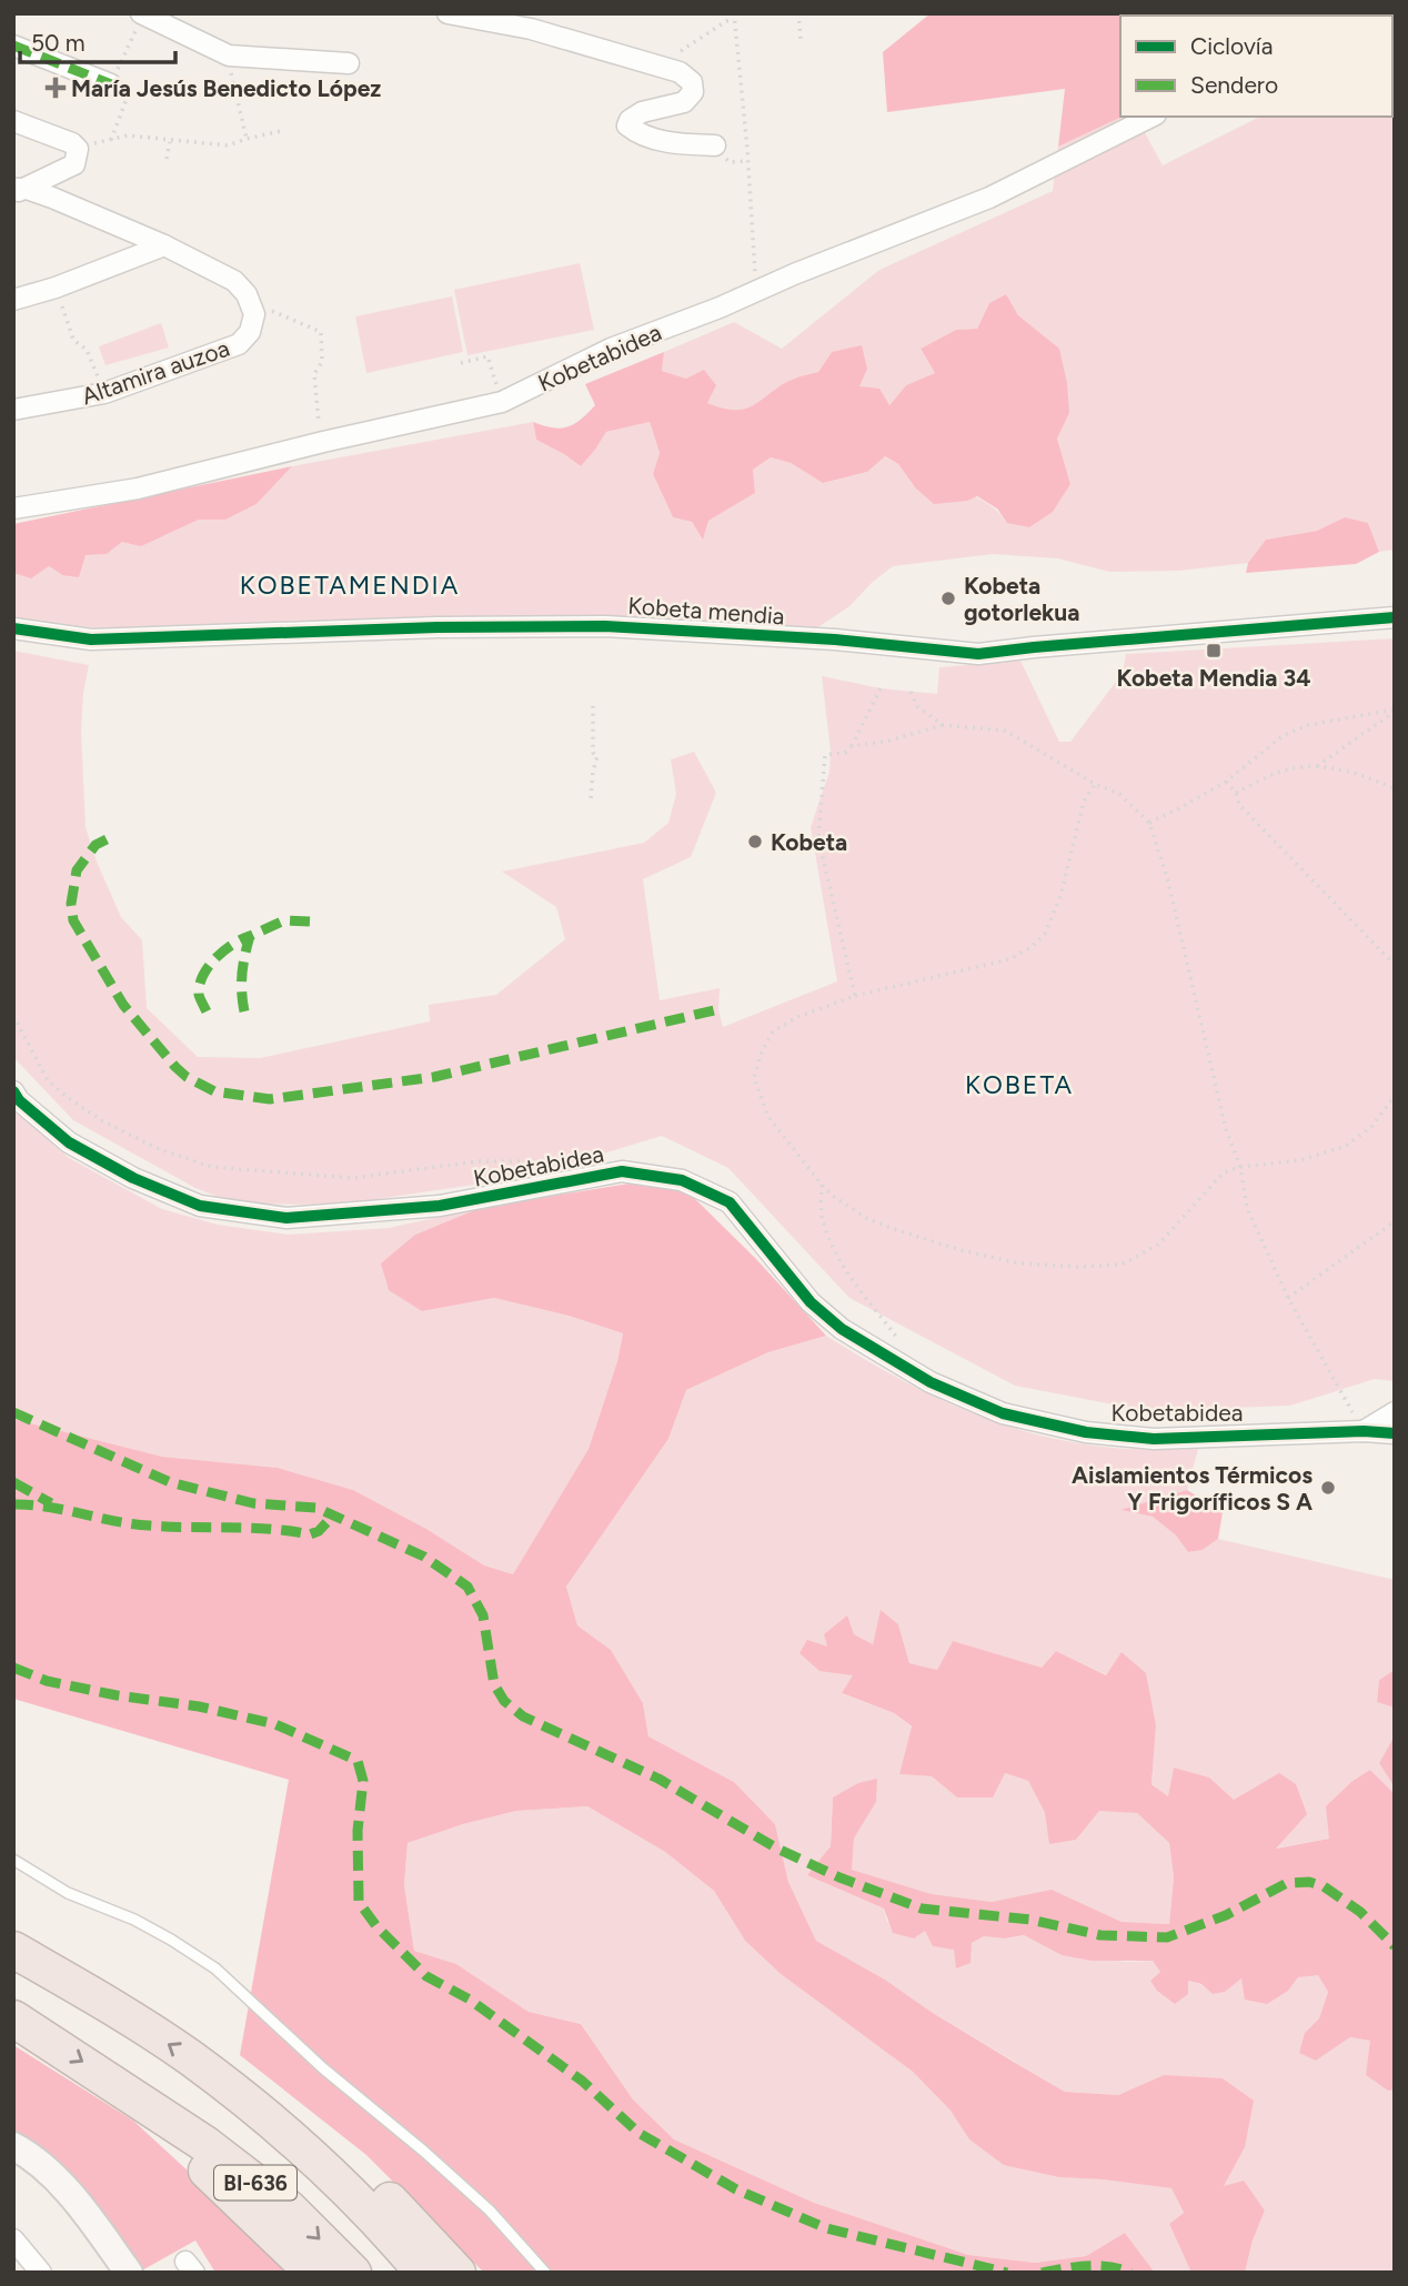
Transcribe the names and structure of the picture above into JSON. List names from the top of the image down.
{
  "streets": {
    "highway": ["BI-636"],
    "street": ["Kobetabidea", "Altamira auzoa", "Kobeta mendia"]
  },
  "districts": ["KOBETAMENDIA", "KOBETA"],
  "places": {
    "health": ["María Jesús Benedicto López"],
    "other": ["Kobeta gotorlekua", "Kobeta", "Aislamientos Térmicos Y Frigoríficos S A"],
    "transit": ["Kobeta Mendia 34"]
  },
  "legend": ["Ciclovía", "Sendero"],
  "scale_bar": "50 m"
}
